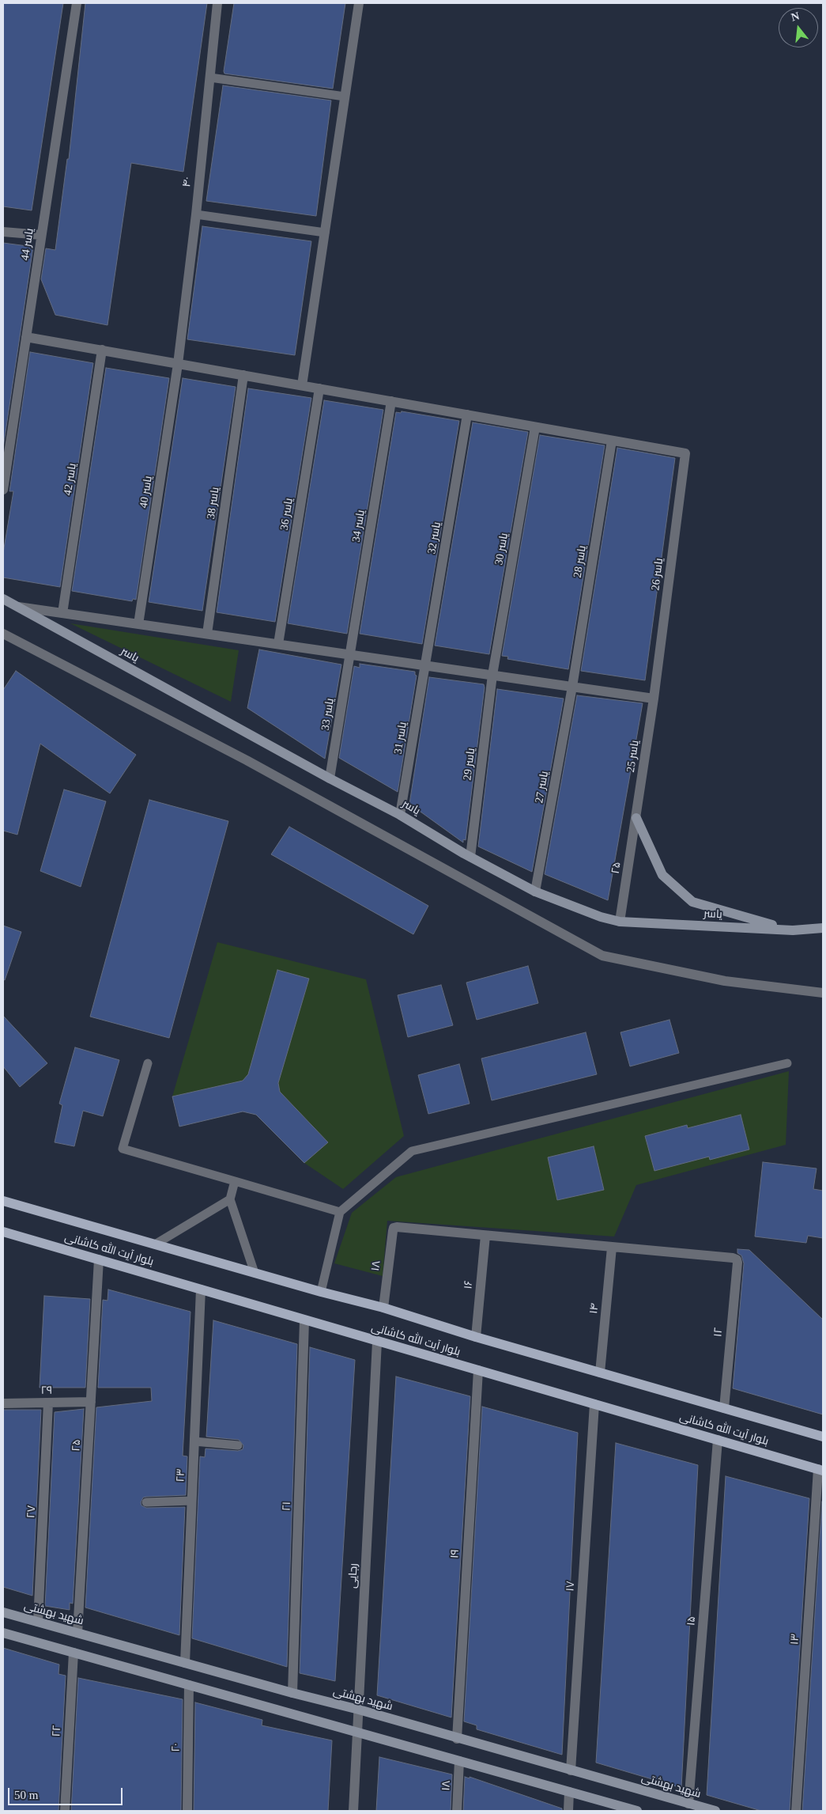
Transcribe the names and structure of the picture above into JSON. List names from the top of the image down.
{
  "streets": {
    "main road": ["یاسر", "بلوار آیت الله کاشانی", "شهید بهشتی"],
    "street": [
      "۴۰",
      "یاسر 44",
      "یاسر 42",
      "یاسر 40",
      "یاسر 38",
      "یاسر 36",
      "یاسر 34",
      "یاسر 32",
      "یاسر 30",
      "یاسر 28",
      "یاسر 26",
      "یاسر 33",
      "یاسر 31",
      "یاسر 25",
      "یاسر 29",
      "یاسر 27",
      "۲۵",
      "۱۸",
      "۱۶",
      "۱۴",
      "۱۲",
      "۲۹",
      "۲۳",
      "۲۱",
      "۲۷",
      "۱۹",
      "رجایی",
      "۱۷",
      "۱۵",
      "۱۳",
      "۲۲",
      "۲۰"
    ]
  },
  "crossings": [
    ["۴۰", "یاسر 40"],
    ["یاسر 42", "یاسر"],
    ["یاسر 40", "یاسر"],
    ["یاسر 38", "یاسر"],
    ["یاسر 36", "یاسر"],
    ["یاسر 34", "یاسر"],
    ["یاسر 34", "یاسر 33"],
    ["یاسر 32", "یاسر"],
    ["یاسر 32", "یاسر 31"],
    ["یاسر 30", "یاسر"],
    ["یاسر 30", "یاسر 29"],
    ["یاسر 28", "یاسر 26"],
    ["یاسر 28", "یاسر"],
    ["یاسر 28", "یاسر 27"],
    ["یاسر 26", "یاسر"],
    ["یاسر 26", "یاسر 25"],
    ["یاسر", "یاسر 33"],
    ["یاسر", "یاسر 31"],
    ["یاسر", "یاسر 25"],
    ["یاسر", "یاسر 29"],
    ["یاسر", "یاسر 27"],
    ["یاسر", "۲۵"],
    ["یاسر 25", "۲۵"],
    ["۲۵", "بلوار آیت الله کاشانی"],
    ["۲۵", "۲۹"],
    ["۲۵", "شهید بهشتی"],
    ["بلوار آیت الله کاشانی", "۱۸"],
    ["بلوار آیت الله کاشانی", "۱۶"],
    ["بلوار آیت الله کاشانی", "۱۴"],
    ["بلوار آیت الله کاشانی", "۱۲"],
    ["بلوار آیت الله کاشانی", "۲۳"],
    ["بلوار آیت الله کاشانی", "۲۱"],
    ["بلوار آیت الله کاشانی", "۱۹"],
    ["بلوار آیت الله کاشانی", "رجایی"],
    ["بلوار آیت الله کاشانی", "۱۷"],
    ["بلوار آیت الله کاشانی", "۱۵"],
    ["بلوار آیت الله کاشانی", "۱۳"],
    ["۱۸", "۱۶"],
    ["۱۴", "۱۲"],
    ["۲۹", "۲۷"],
    ["۲۳", "شهید بهشتی"],
    ["۲۱", "شهید بهشتی"],
    ["۲۷", "شهید بهشتی"],
    ["۱۹", "شهید بهشتی"],
    ["رجایی", "شهید بهشتی"],
    ["۱۷", "شهید بهشتی"],
    ["شهید بهشتی", "۱۵"]
  ],
  "scale_bar": "50 m",
  "north": "top"
}
